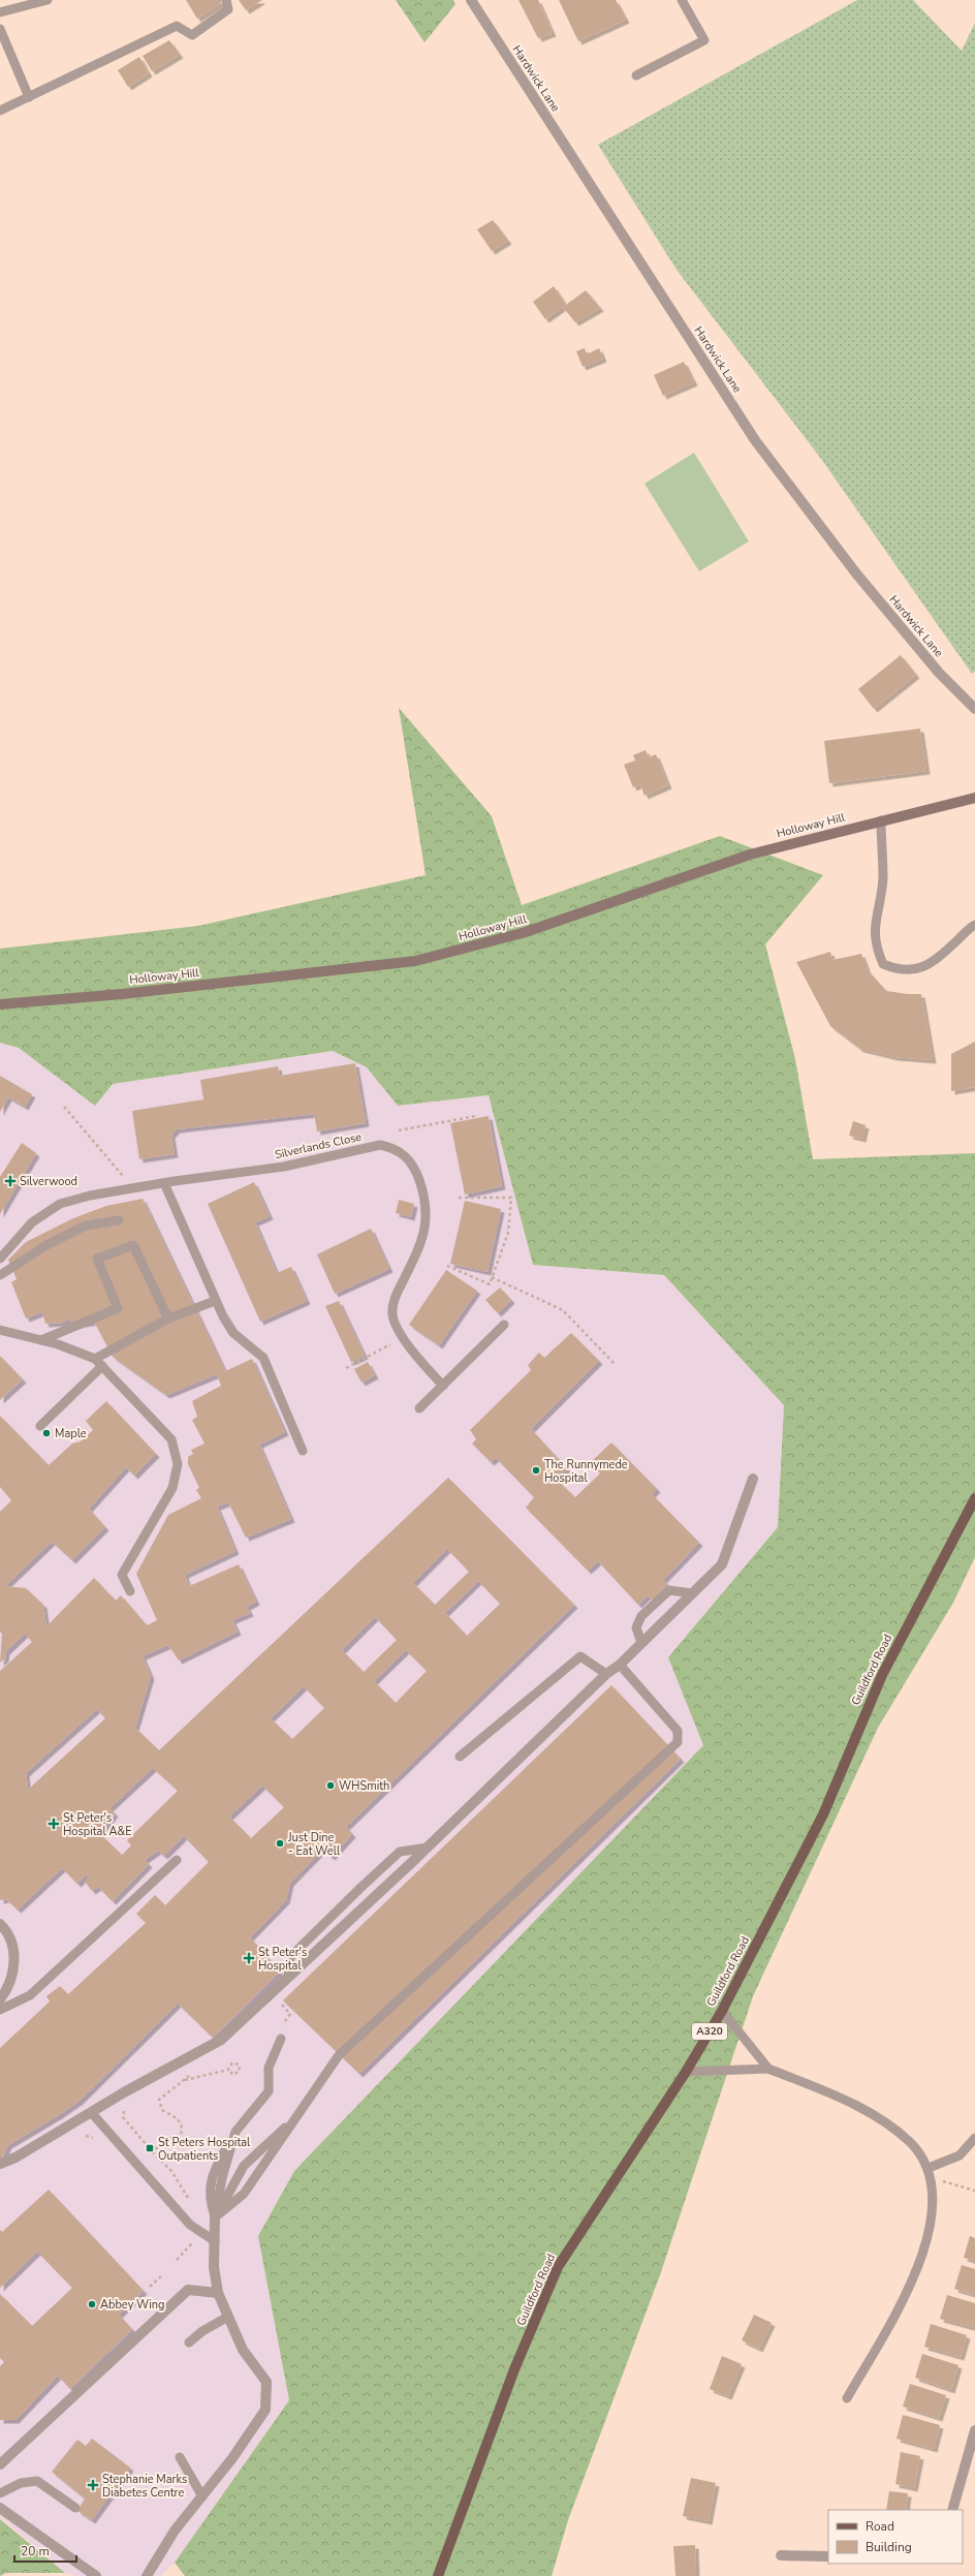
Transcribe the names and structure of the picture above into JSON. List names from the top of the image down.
{
  "streets": {
    "main road": ["Holloway Hill", "Guildford Road", "A320"],
    "street": ["Hardwick Lane"],
    "lane": ["Silverlands Close"]
  },
  "places": {
    "health": [
      "Silverwood",
      "St Peter's Hospital A&E",
      "St Peter's Hospital",
      "Stephanie Marks Diabetes Centre"
    ],
    "other": [
      "Maple",
      "The Runnymede Hospital",
      "WHSmith",
      "Just Dine - Eat Well",
      "Abbey Wing"
    ],
    "transit": ["St Peters Hospital Outpatients"]
  },
  "legend": ["Road", "Building"],
  "scale_bar": "20 m"
}
